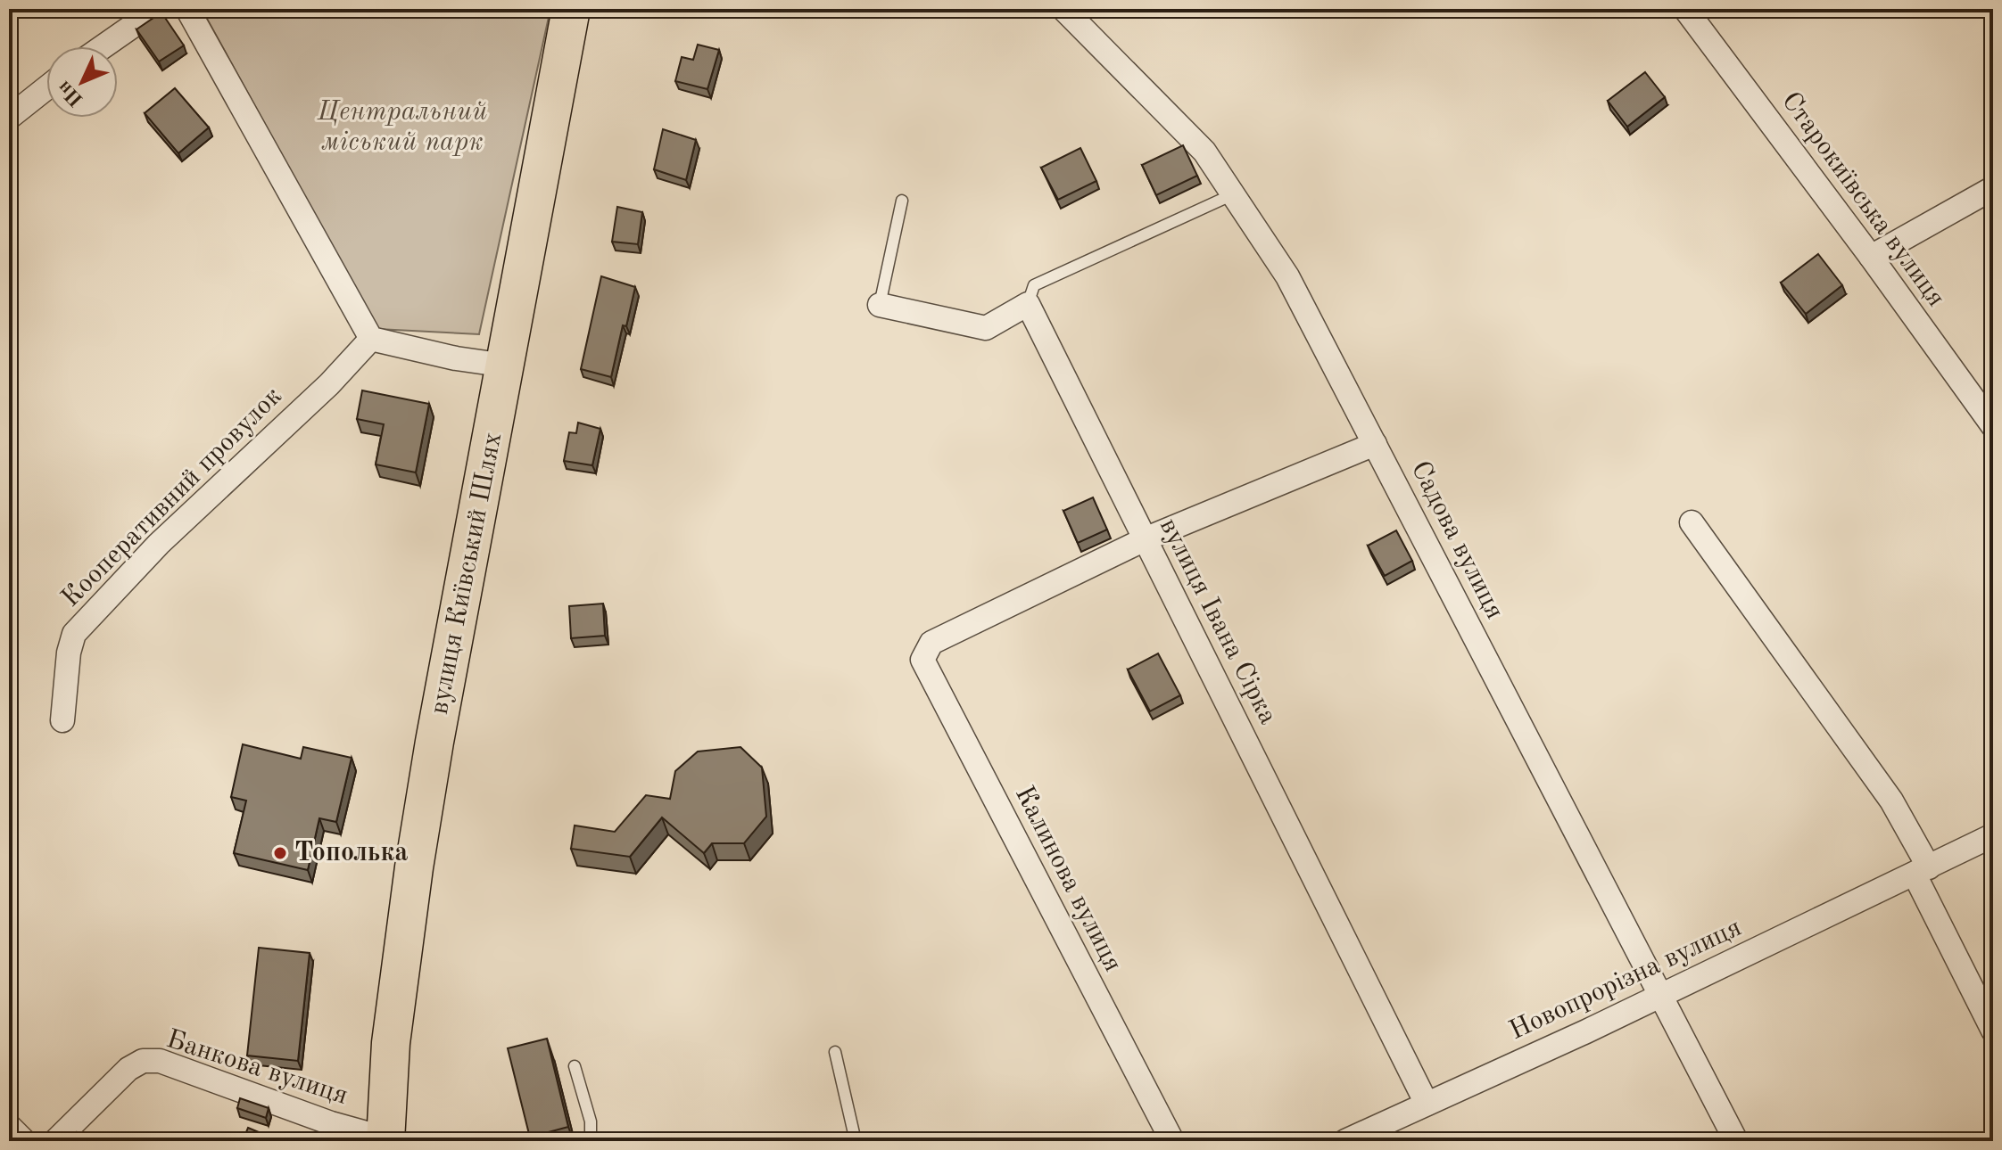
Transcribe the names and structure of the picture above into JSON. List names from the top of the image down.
{
  "streets": {
    "highway": ["вулиця Київський Шлях"],
    "street": [
      "Старокиївська вулиця",
      "Кооперативний провулок",
      "Садова вулиця",
      "вулиця Івана Сірка",
      "Калинова вулиця",
      "Новопрорізна вулиця",
      "Банкова вулиця"
    ]
  },
  "crossings": [
    ["Садова вулиця", "Новопрорізна вулиця"],
    ["вулиця Київський Шлях", "Банкова вулиця"],
    ["вулиця Івана Сірка", "Калинова вулиця"],
    ["вулиця Івана Сірка", "Новопрорізна вулиця"]
  ],
  "parks": ["Центральний міський парк"],
  "places": ["Тополька"],
  "north": "bottom left"
}
